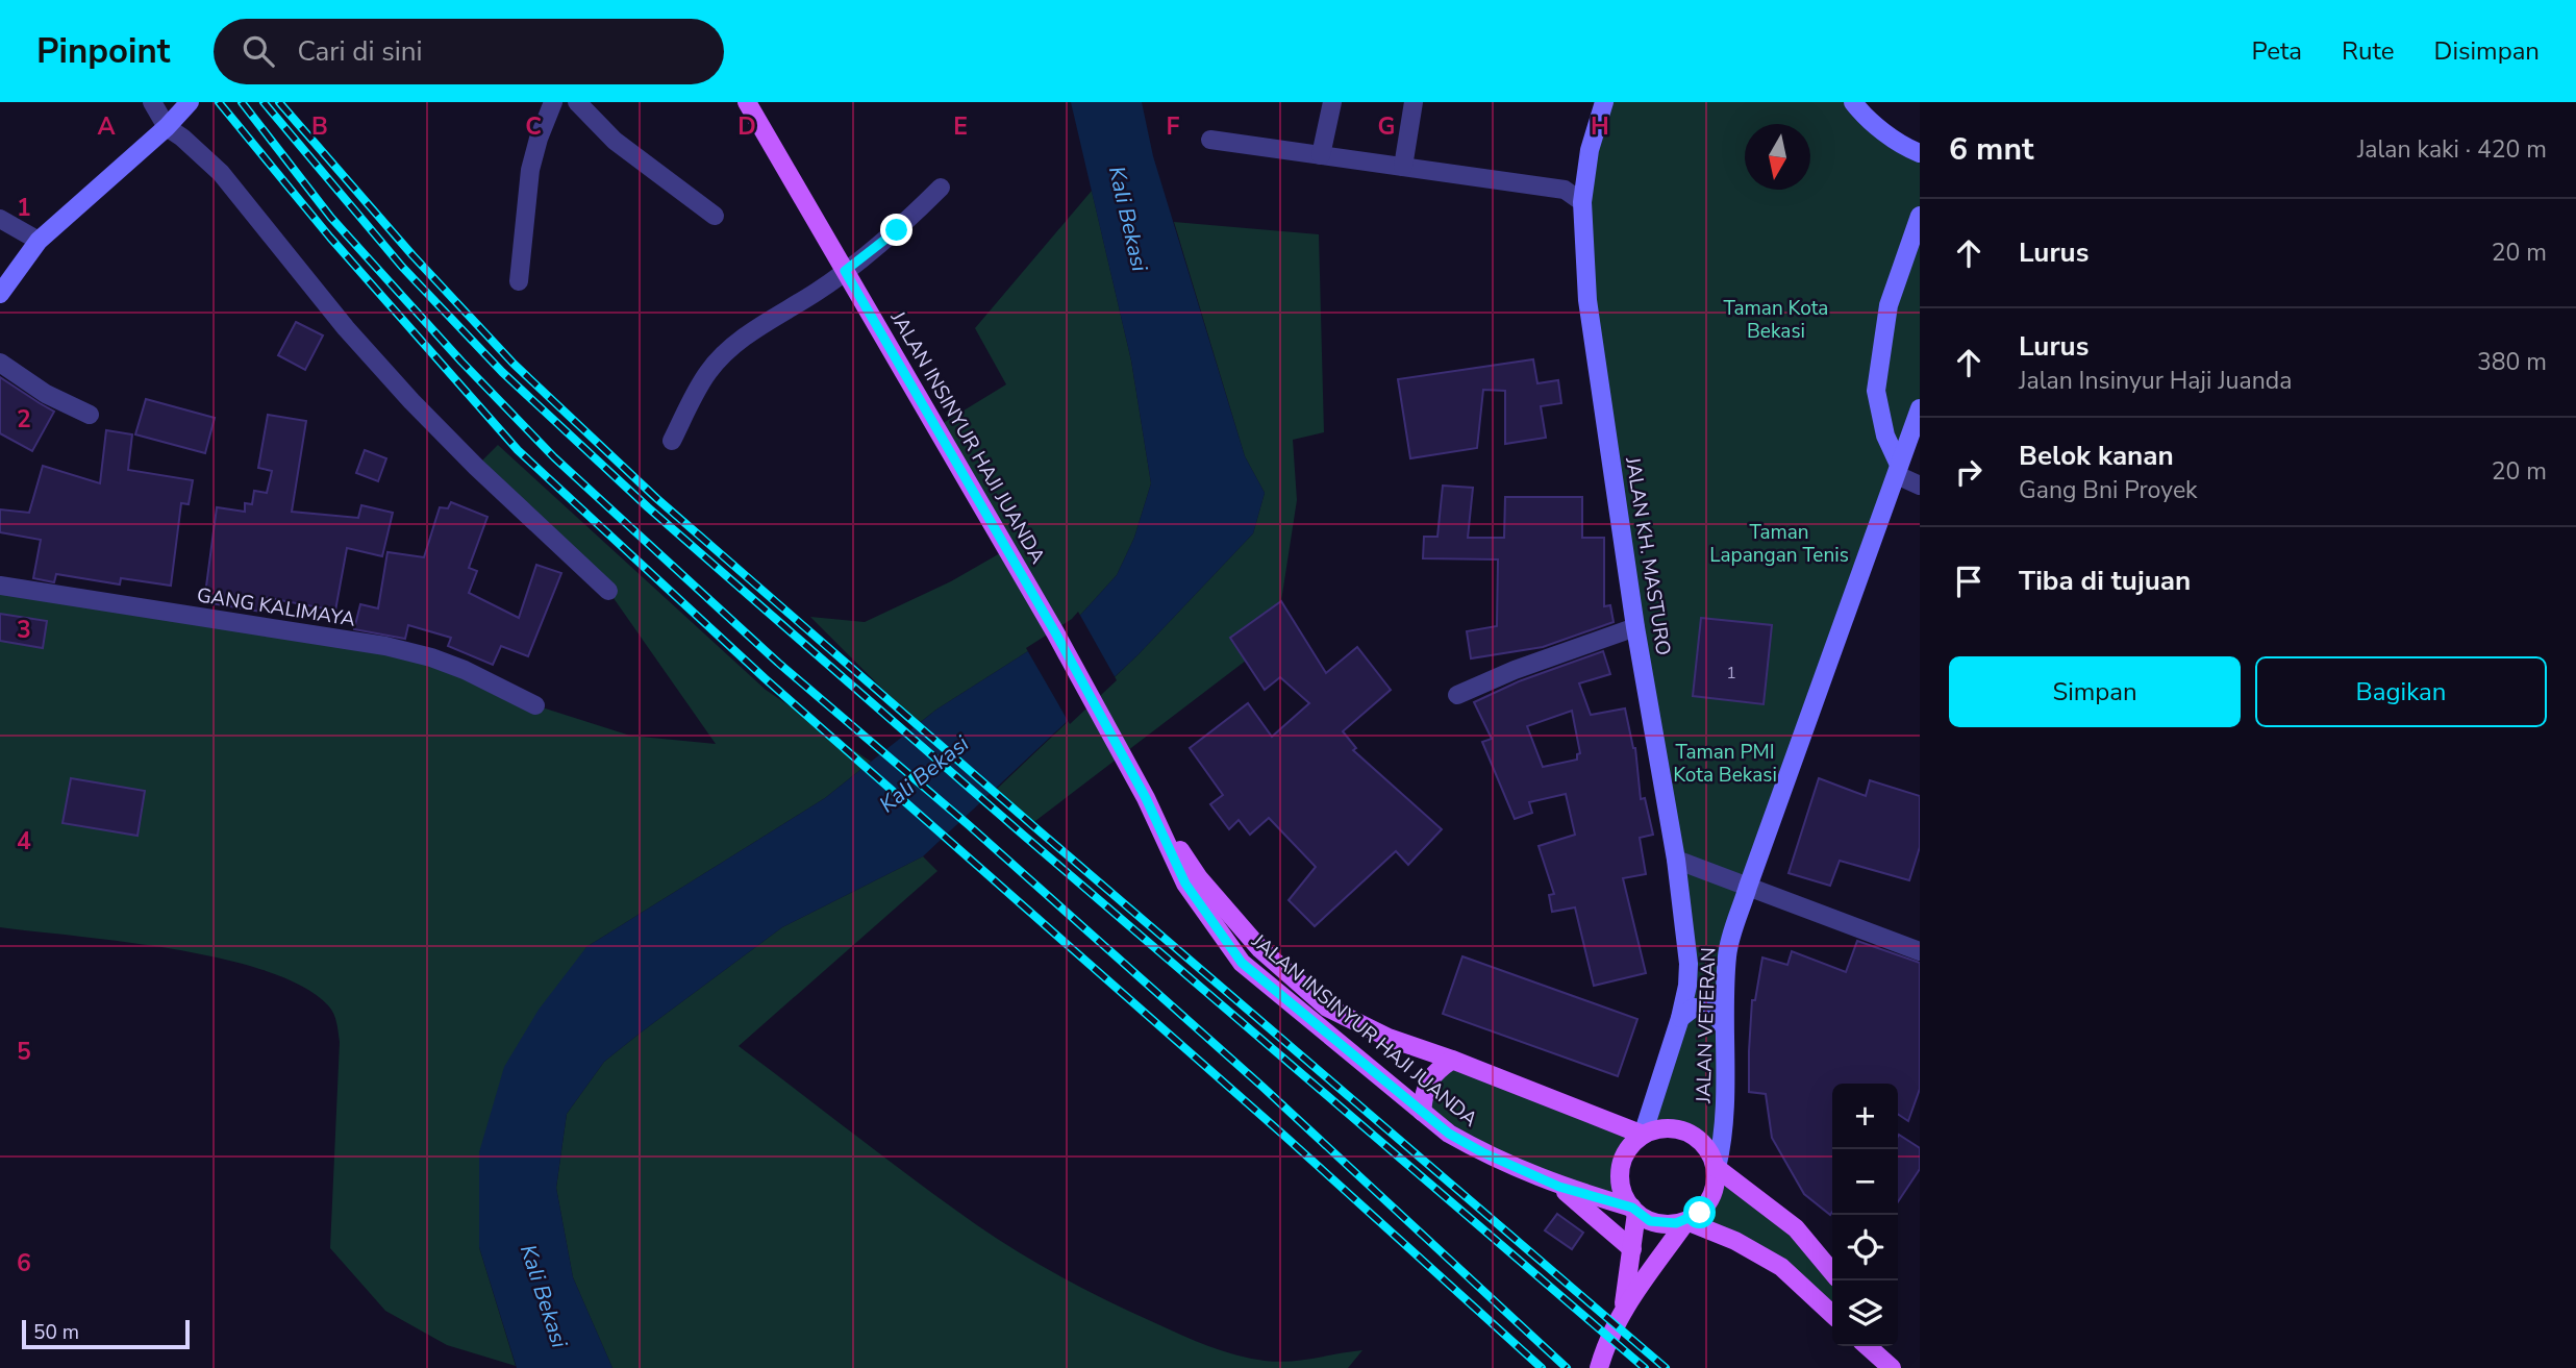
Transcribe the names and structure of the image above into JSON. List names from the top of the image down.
{
  "streets": {
    "main road": ["JALAN INSINYUR HAJI JUANDA"],
    "street": ["JALAN KH. MASTURO", "GANG KALIMAYA", "JALAN VETERAN"]
  },
  "crossings": [
    ["JALAN INSINYUR HAJI JUANDA", "JALAN KH. MASTURO"],
    ["JALAN INSINYUR HAJI JUANDA", "JALAN VETERAN"],
    ["JALAN KH. MASTURO", "JALAN VETERAN"]
  ],
  "water": ["Kali Bekasi"],
  "parks": ["Taman Kota Bekasi", "Taman Lapangan Tenis", "Taman PMI Kota Bekasi"],
  "house_numbers": ["1"],
  "scale_bar": "50 m",
  "north": "bottom",
  "page": {
    "header": "Pinpoint",
    "search": "Cari di sini",
    "nav": ["Peta", "Rute", "Disimpan"],
    "heading": ["6 mnt", "Jalan kaki · 420 m"],
    "list": [
      ["Lurus", "20 m"],
      ["Lurus", "Jalan Insinyur Haji Juanda", "380 m"],
      ["Belok kanan", "Gang Bni Proyek", "20 m"],
      "Tiba di tujuan"
    ],
    "buttons": ["Simpan", "Bagikan"],
    "map_buttons": ["+", "−"],
    "scale": "50 m"
  },
  "grid": {
    "columns": [
      "A",
      "B",
      "C",
      "D",
      "E",
      "F",
      "G",
      "H"
    ],
    "rows": [
      "1",
      "2",
      "3",
      "4",
      "5",
      "6"
    ]
  }
}
